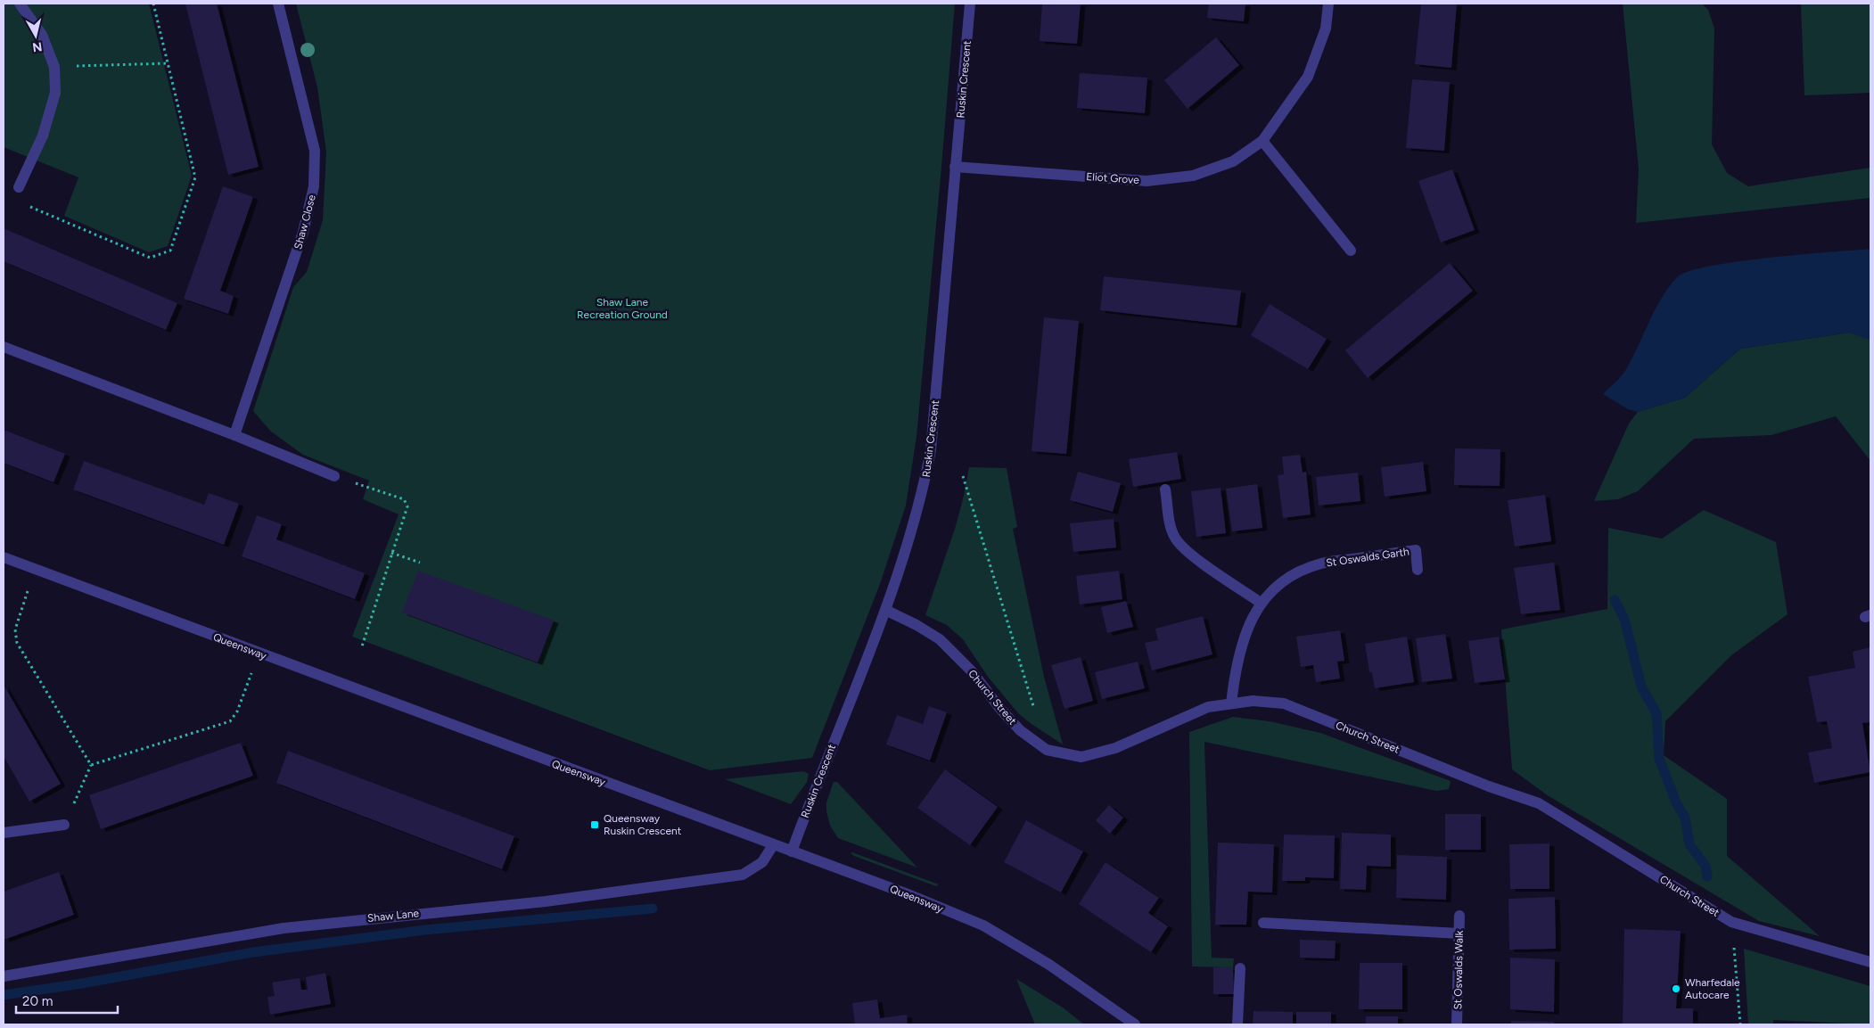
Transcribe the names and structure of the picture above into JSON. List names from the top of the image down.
{
  "streets": {
    "street": [
      "Ruskin Crescent",
      "Eliot Grove",
      "Shaw Close",
      "St Oswalds Garth",
      "Queensway",
      "Church Street",
      "Shaw Lane",
      "St Oswalds Walk"
    ]
  },
  "crossings": [
    ["Ruskin Crescent", "Eliot Grove"],
    ["Ruskin Crescent", "Queensway"],
    ["Ruskin Crescent", "Church Street"],
    ["St Oswalds Garth", "Church Street"],
    ["Queensway", "Shaw Lane"]
  ],
  "parks": ["Shaw Lane Recreation Ground"],
  "places": {
    "transit": ["Queensway Ruskin Crescent"],
    "other": ["Wharfedale Autocare"]
  },
  "scale_bar": "20 m",
  "north": "bottom"
}
